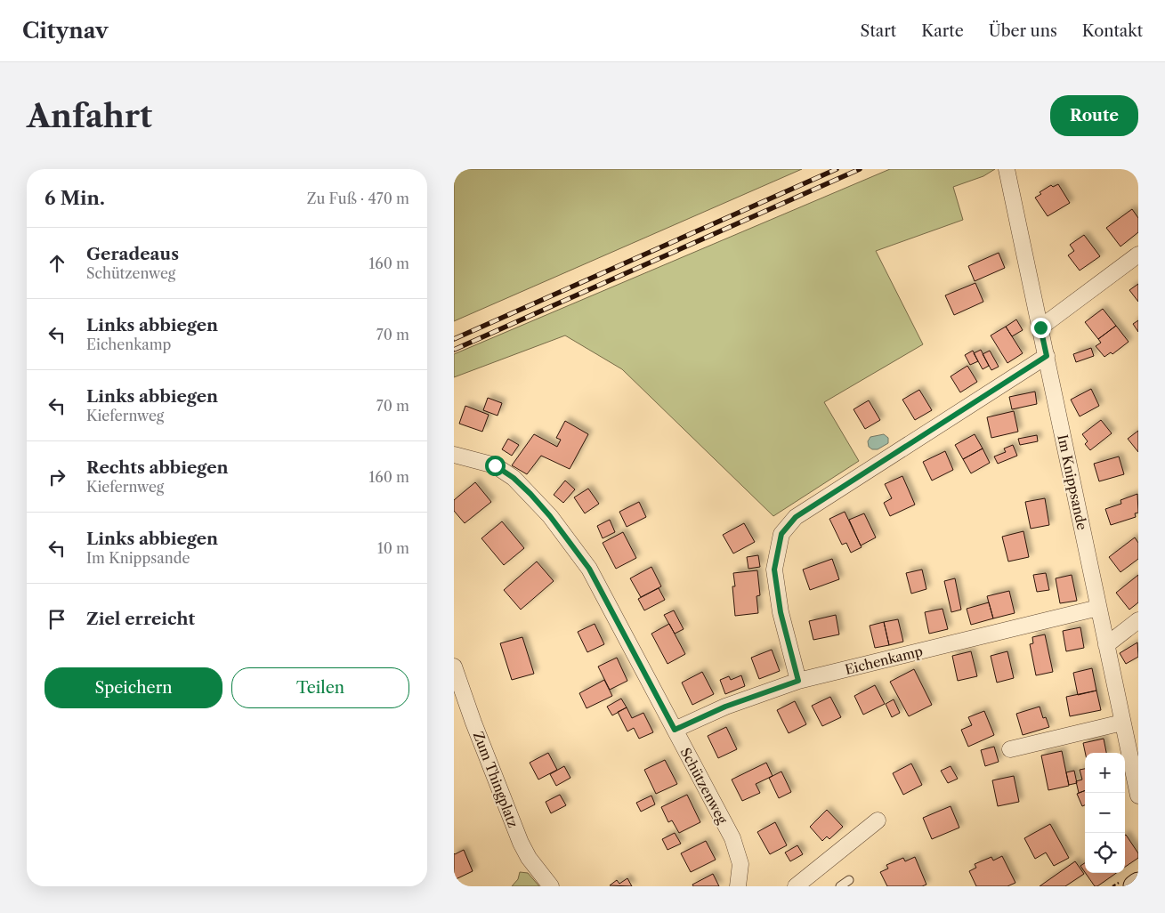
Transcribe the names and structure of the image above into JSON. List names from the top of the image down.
{
  "streets": {
    "street": [
      "Im Knippsande",
      "Eichenkamp",
      "Zum Thingplatz",
      "Schützenweg"
    ]
  },
  "crossings": [
    ["Im Knippsande", "Eichenkamp"],
    ["Eichenkamp", "Schützenweg"]
  ],
  "page": {
    "header": "Citynav",
    "nav": [
      "Start",
      "Karte",
      "Über uns",
      "Kontakt"
    ],
    "buttons": [
      "Route",
      ["Speichern", "Teilen"]
    ],
    "title": "Anfahrt",
    "heading": ["6 Min.", "Zu Fuß · 470 m"],
    "list": [
      ["Geradeaus", "Schützenweg", "160 m"],
      ["Links abbiegen", "Eichenkamp", "70 m"],
      ["Links abbiegen", "Kiefernweg", "70 m"],
      ["Rechts abbiegen", "Kiefernweg", "160 m"],
      ["Links abbiegen", "Im Knippsande", "10 m"],
      "Ziel erreicht"
    ],
    "map_buttons": ["+", "−"]
  }
}
